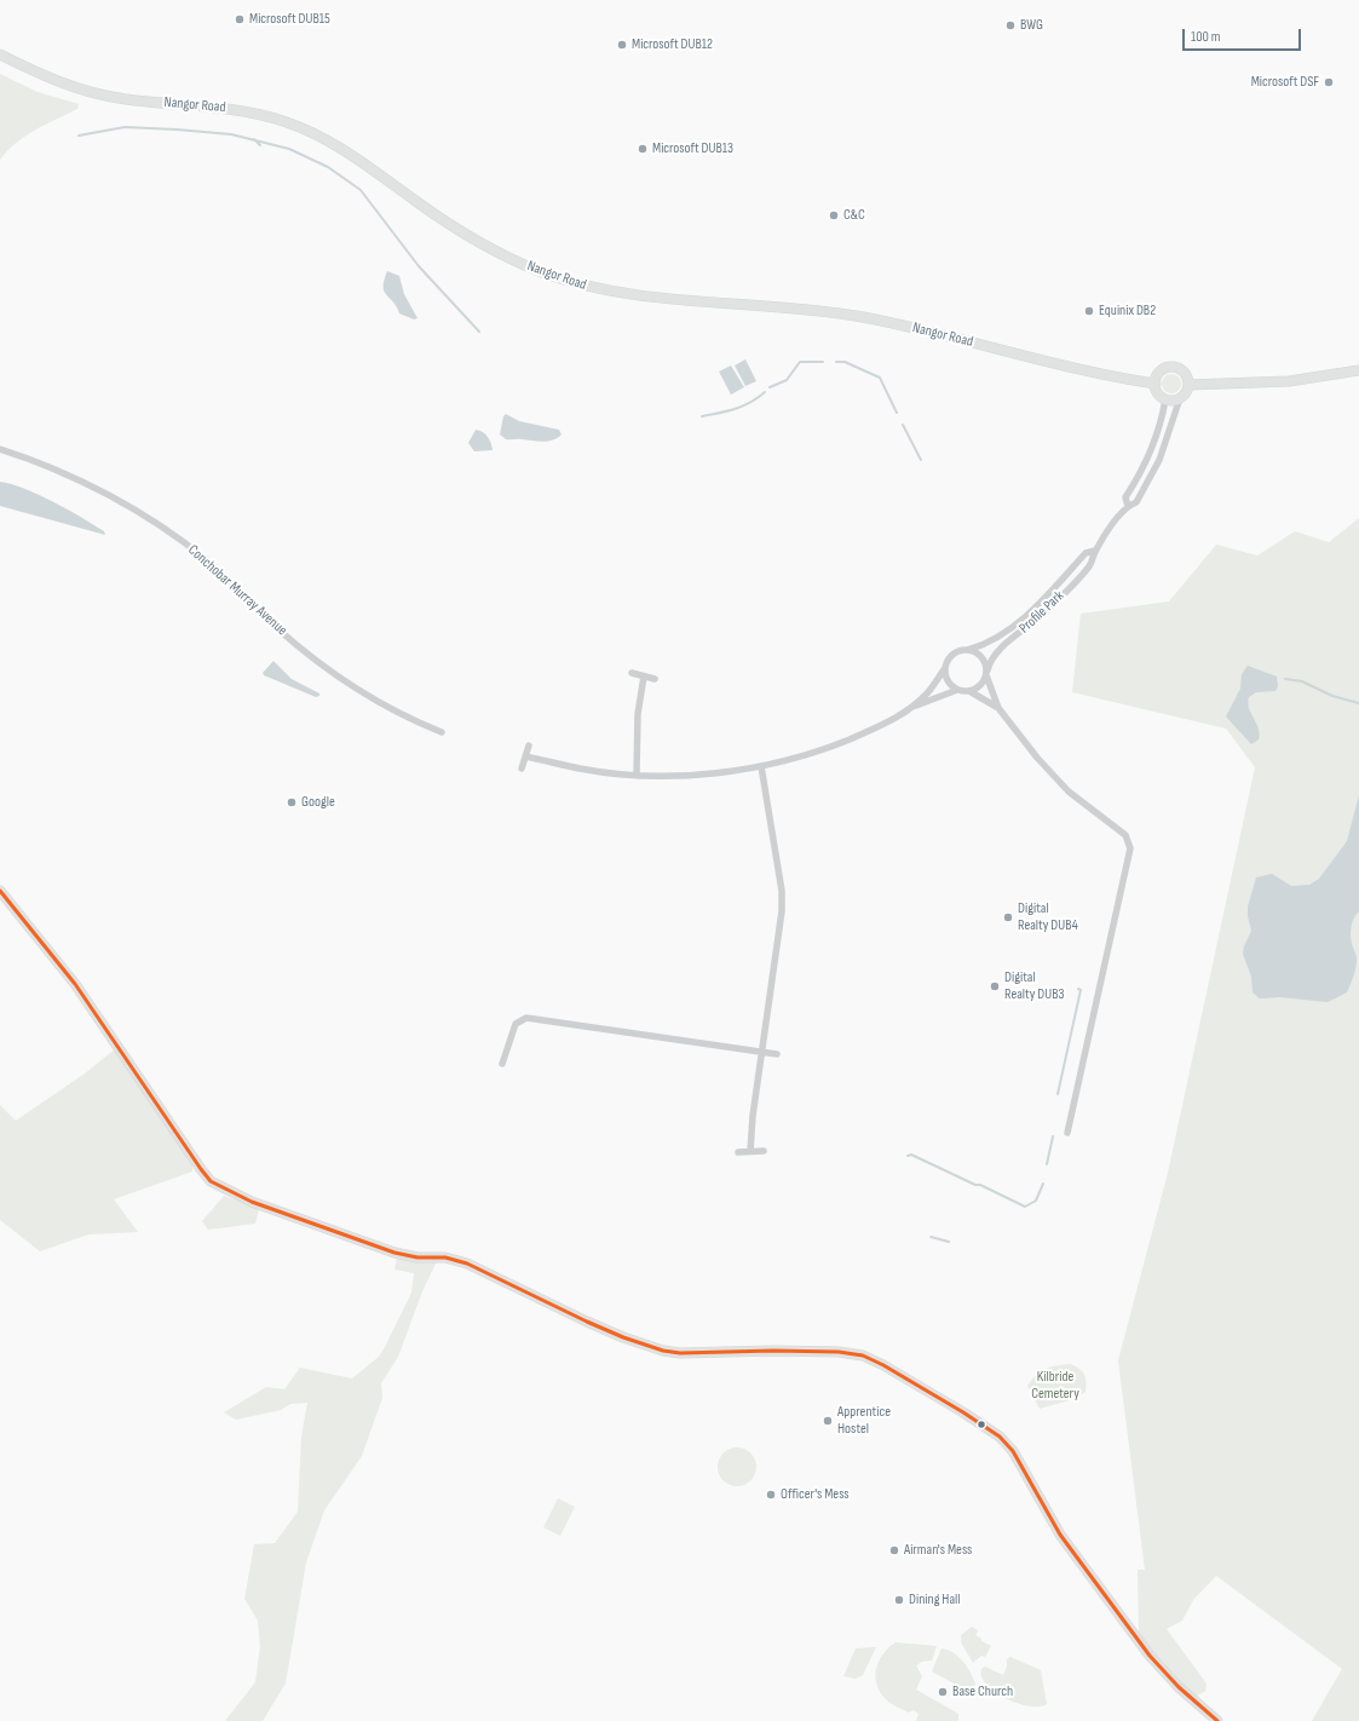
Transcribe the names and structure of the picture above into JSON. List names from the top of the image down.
{
  "streets": {
    "street": ["Nangor Road", "Conchobar Murray Avenue", "Profile Park"]
  },
  "crossings": [
    ["Nangor Road", "Profile Park"]
  ],
  "parks": ["Kilbride Cemetery"],
  "places": [
    "Microsoft DUB15",
    "BWG",
    "Microsoft DUB12",
    "Microsoft DSF",
    "Microsoft DUB13",
    "C&C",
    "Equinix DB2",
    "Google",
    "Digital Realty DUB4",
    "Digital Realty DUB3",
    "Apprentice Hostel",
    "Officer's Mess",
    "Airman's Mess",
    "Dining Hall",
    "Base Church"
  ],
  "scale_bar": "100 m"
}
